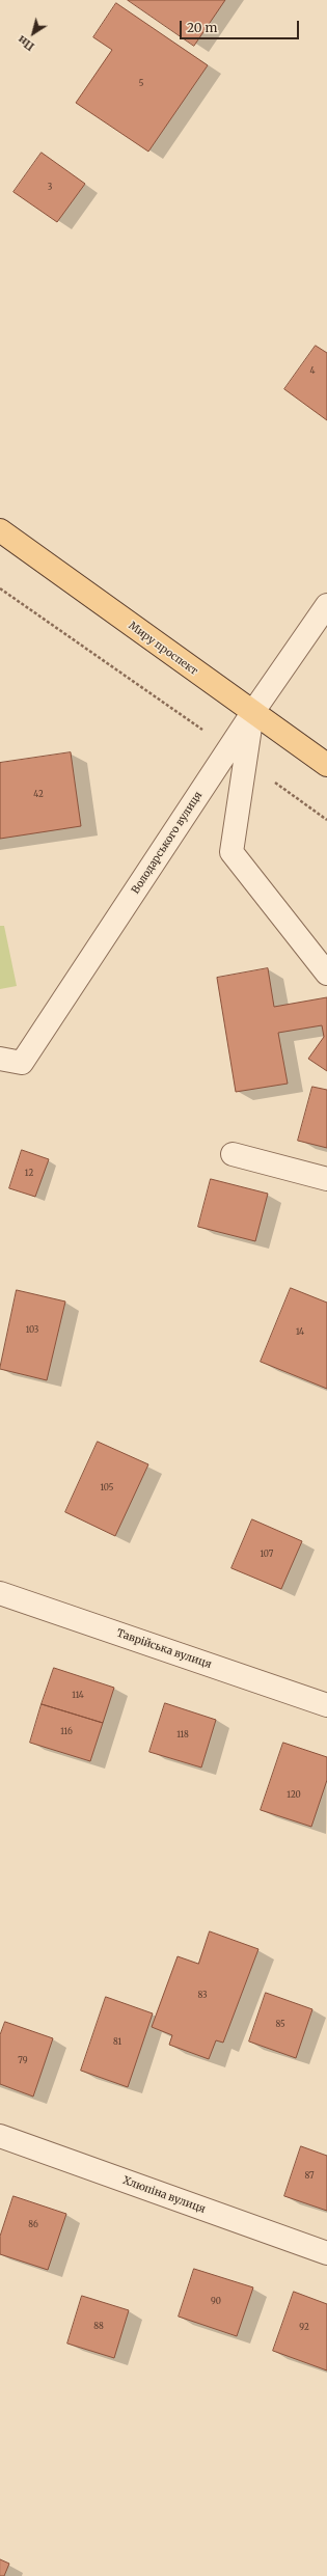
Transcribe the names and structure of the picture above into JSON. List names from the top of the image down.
{
  "streets": {
    "main road": ["Миру проспект"],
    "street": ["Володарського вулиця", "Таврійська вулиця", "Хлюпіна вулиця"]
  },
  "crossings": [
    ["Миру проспект", "Володарського вулиця"]
  ],
  "house_numbers": [
    "5",
    "3",
    "4",
    "42",
    "12",
    "103",
    "14",
    "105",
    "107",
    "114",
    "116",
    "118",
    "120",
    "83",
    "85",
    "81",
    "79",
    "87",
    "86",
    "90",
    "88",
    "92"
  ],
  "scale_bar": "20 m",
  "north": "bottom left"
}
